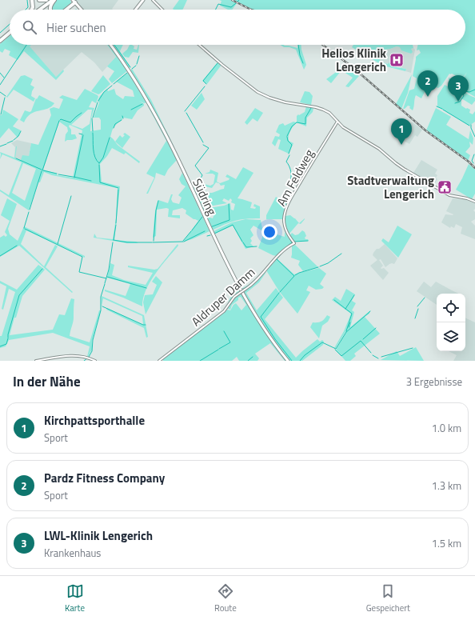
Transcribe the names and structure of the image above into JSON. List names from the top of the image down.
{
  "streets": {
    "main road": ["Südring"],
    "street": ["Am Feldweg", "Aldruper Damm"]
  },
  "crossings": [
    ["Am Feldweg", "Aldruper Damm"]
  ],
  "places": {
    "hospital": ["Helios Klinik Lengerich"],
    "public building": ["Stadtverwaltung Lengerich"]
  },
  "page": {
    "search": "Hier suchen",
    "pins": ["2", "3", "1"],
    "heading": ["In der Nähe", "3 Ergebnisse"],
    "list": [
      {
        "mark": "1",
        "name": "Kirchpattsporthalle",
        "note": "Sport",
        "value": "1.0 km"
      },
      {
        "mark": "2",
        "name": "Pardz Fitness Company",
        "note": "Sport",
        "value": "1.3 km"
      },
      {
        "mark": "3",
        "name": "LWL-Klinik Lengerich",
        "note": "Krankenhaus",
        "value": "1.5 km"
      }
    ],
    "nav": ["Karte", "Route", "Gespeichert"]
  }
}
